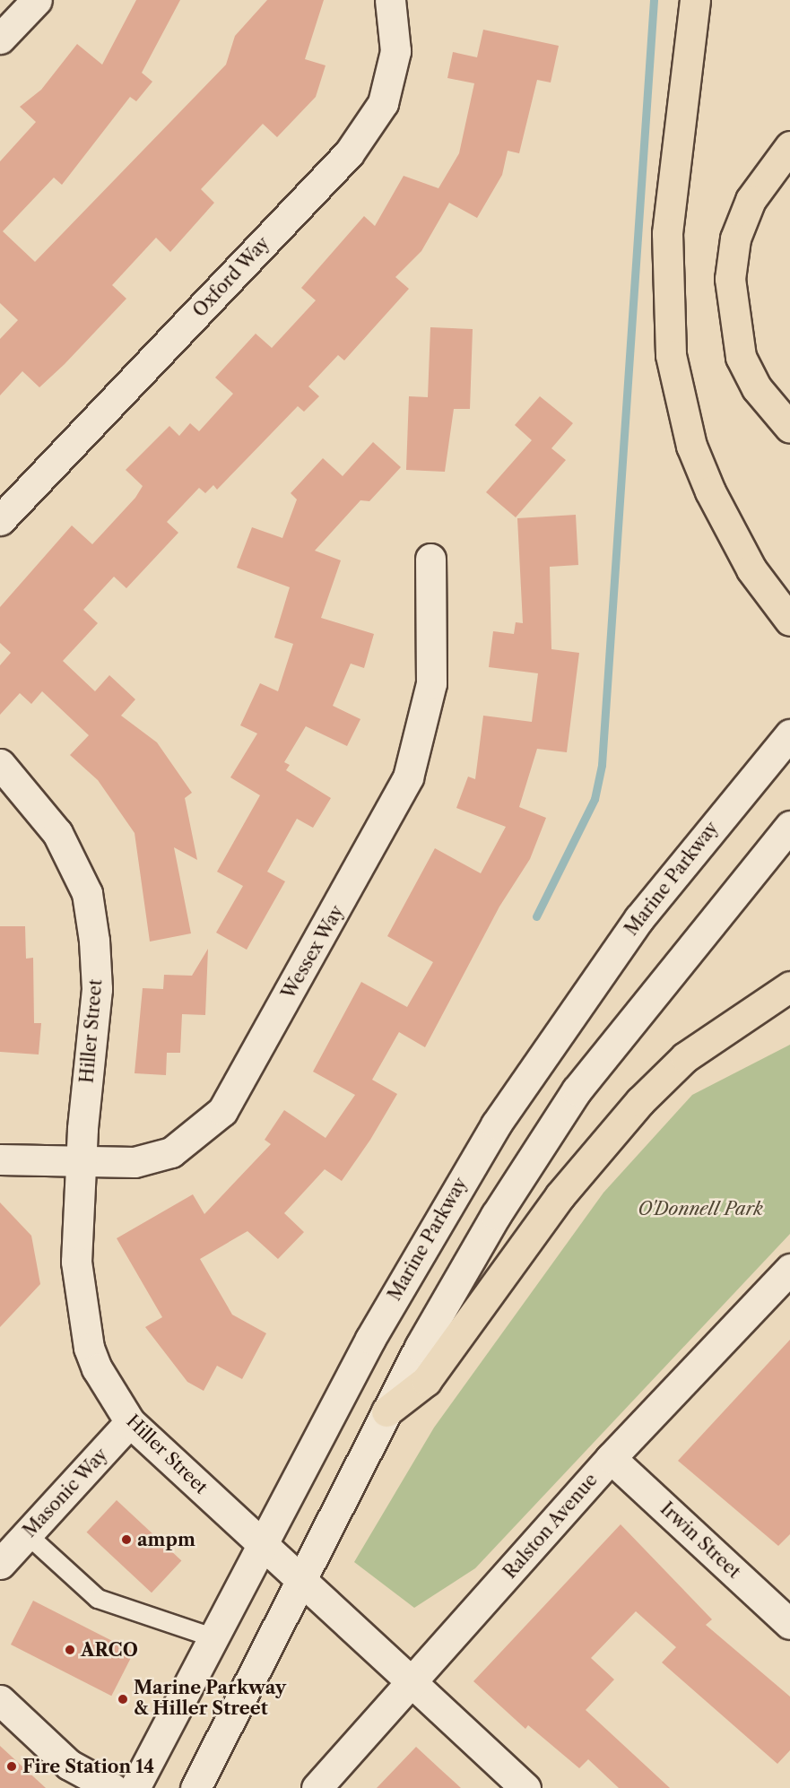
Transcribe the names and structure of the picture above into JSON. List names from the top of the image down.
{
  "streets": {
    "street": [
      "Oxford Way",
      "Marine Parkway",
      "Wessex Way",
      "Hiller Street",
      "Masonic Way",
      "Ralston Avenue",
      "Irwin Street"
    ]
  },
  "crossings": [
    ["Marine Parkway", "Hiller Street"],
    ["Wessex Way", "Hiller Street"],
    ["Hiller Street", "Masonic Way"],
    ["Hiller Street", "Ralston Avenue"],
    ["Ralston Avenue", "Irwin Street"]
  ],
  "parks": ["O'Donnell Park"],
  "places": [
    "ampm",
    "ARCO",
    "Marine Parkway & Hiller Street",
    "Fire Station 14"
  ]
}
